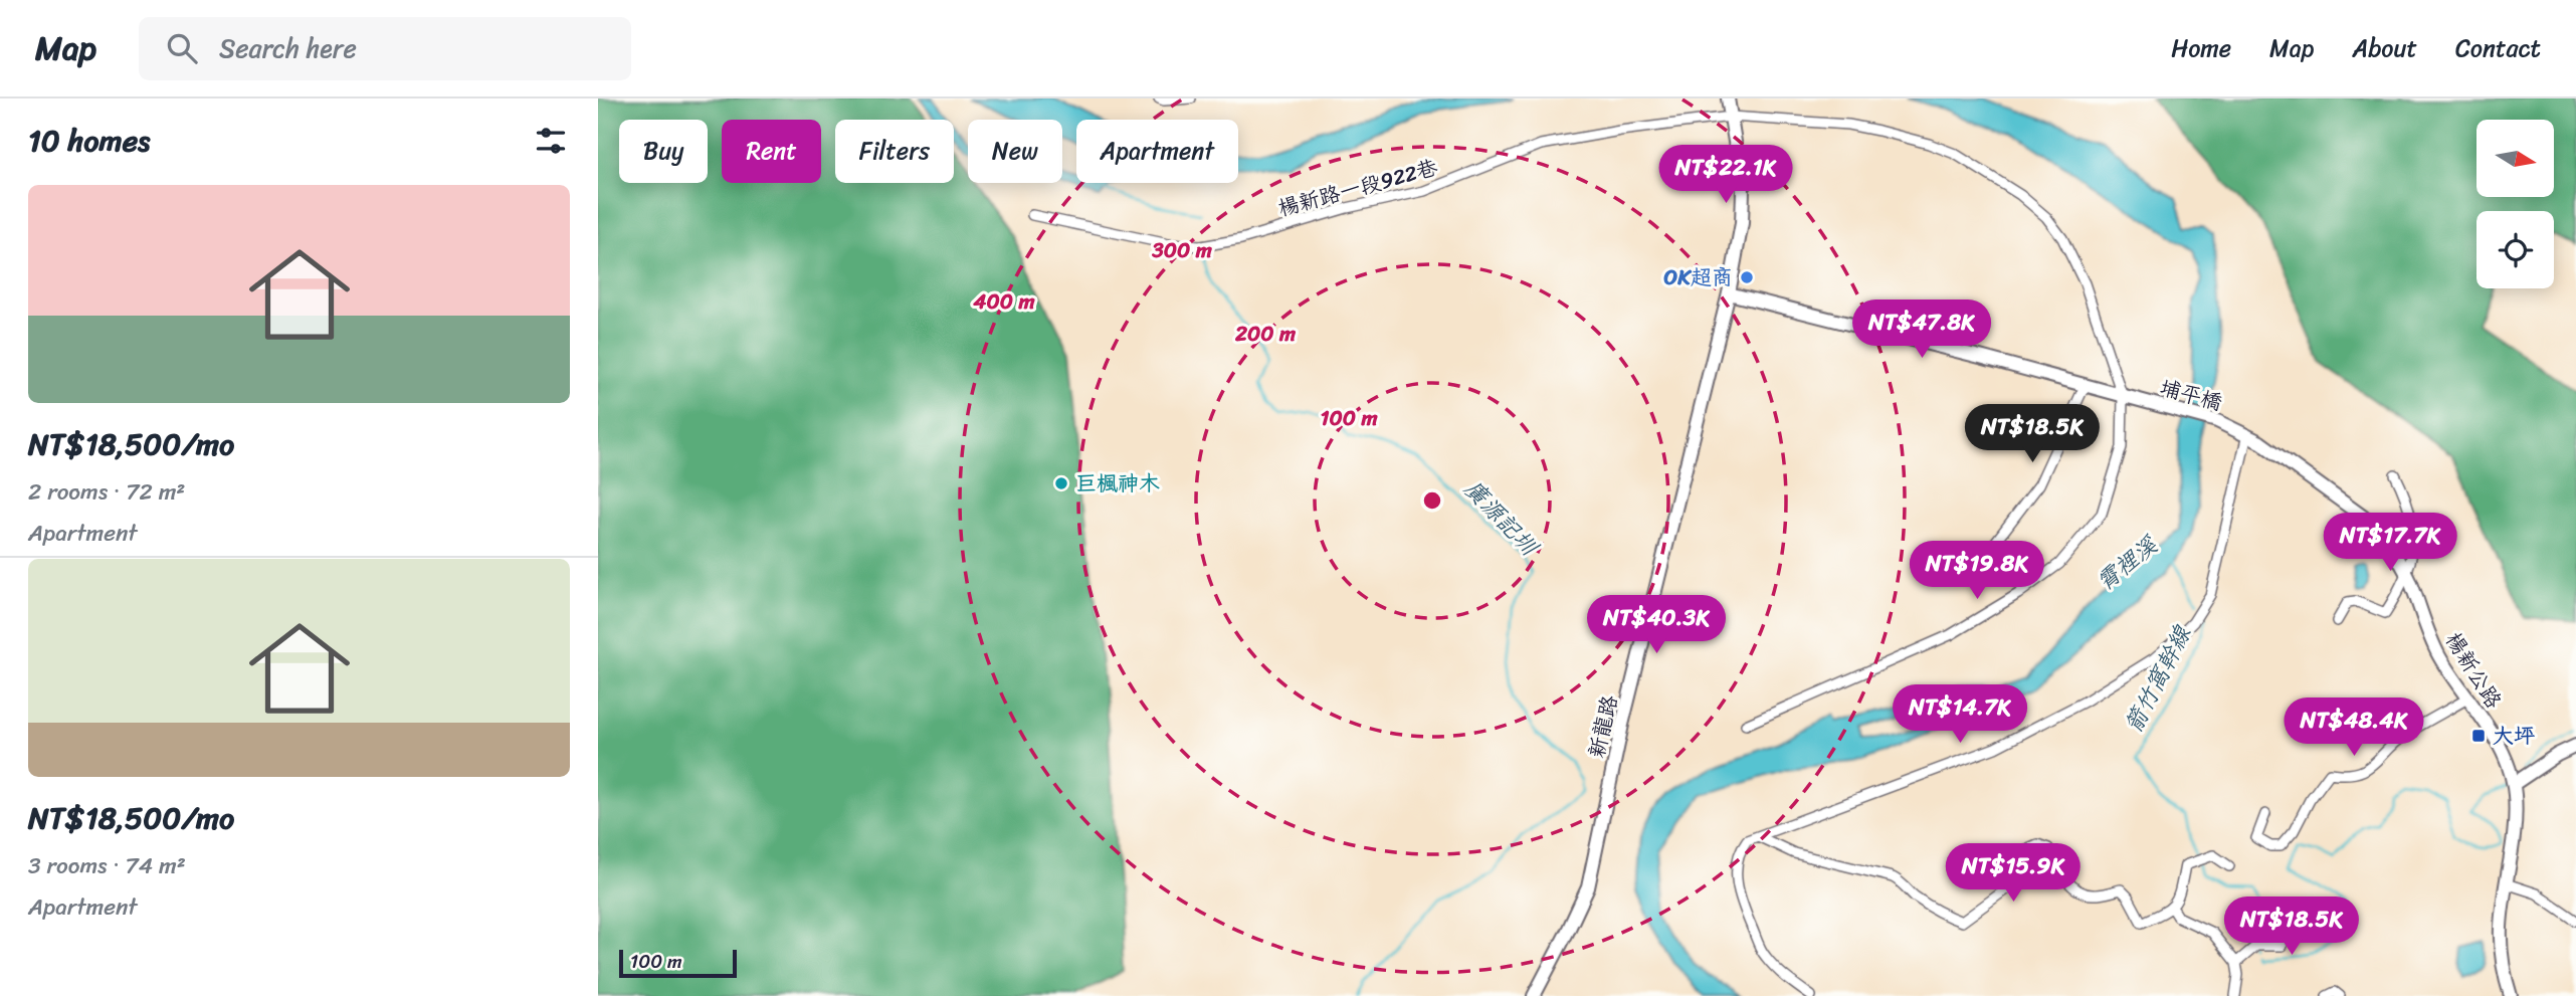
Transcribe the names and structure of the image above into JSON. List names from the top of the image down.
{
  "streets": {
    "main road": ["埔平橋", "楊新公路", "新龍路"],
    "street": ["楊新路一段922巷"]
  },
  "crossings": [
    ["楊新路一段922巷", "埔平橋"],
    ["楊新路一段922巷", "新龍路"],
    ["埔平橋", "楊新公路"],
    ["埔平橋", "新龍路"]
  ],
  "water": ["廣源記圳", "霄裡溪", "箭竹窩幹線"],
  "places": {
    "other": ["OK超商", "巨楓神木"],
    "transit": ["大坪"]
  },
  "scale_bar": "100 m",
  "north": "right",
  "page": {
    "header": "Map",
    "search": "Search here",
    "nav": [
      "Home",
      "Map",
      "About",
      "Contact"
    ],
    "heading": "10 homes",
    "chip": [
      "Buy",
      "Rent",
      "Filters",
      "New",
      "Apartment"
    ],
    "price": [
      "NT$22.1K",
      "NT$47.8K",
      "NT$18.5K",
      "NT$17.7K",
      "NT$19.8K",
      "NT$40.3K",
      "NT$14.7K",
      "NT$48.4K",
      "NT$15.9K",
      "NT$18.5K"
    ],
    "list": [
      {
        "name": "NT$18,500/mo",
        "note": "2 rooms · 72 m² · Apartment"
      },
      {
        "name": "NT$18,500/mo",
        "note": "3 rooms · 74 m² · Apartment"
      }
    ],
    "scale": "100 m"
  },
  "rings": [
    "300 m",
    "400 m",
    "200 m",
    "100 m"
  ]
}
